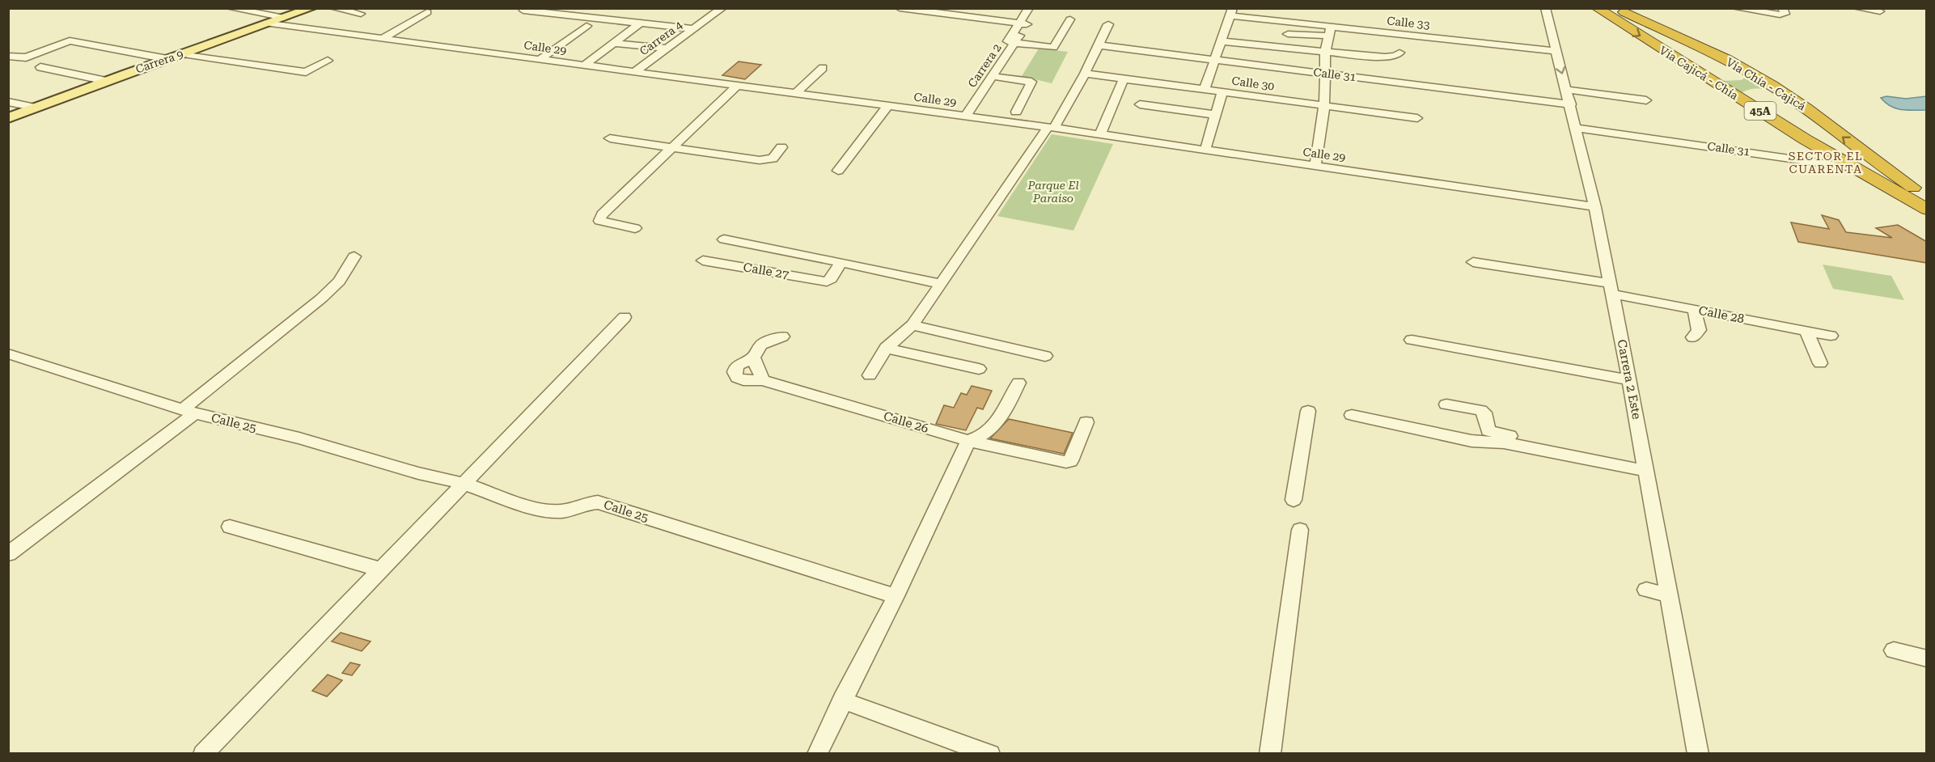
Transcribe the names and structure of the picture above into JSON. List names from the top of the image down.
{
  "streets": {
    "highway": ["Vía Cajicá - Chía", "Vía Chía - Cajicá", "45A"],
    "main road": ["Carrera 9"],
    "street": [
      "Calle 33",
      "Carrera 4",
      "Calle 29",
      "Carrera 2",
      "Calle 31",
      "Calle 30",
      "Calle 27",
      "Calle 28",
      "Carrera 2 Este",
      "Calle 26",
      "Calle 25"
    ]
  },
  "crossings": [
    ["Calle 33", "Carrera 2 Este"],
    ["Carrera 4", "Calle 29"],
    ["Calle 29", "Carrera 9"],
    ["Calle 29", "Carrera 2"],
    ["Calle 29", "Carrera 2 Este"],
    ["Vía Cajicá - Chía", "Calle 31"],
    ["Calle 31", "Carrera 2 Este"],
    ["Calle 28", "Carrera 2 Este"]
  ],
  "districts": ["SECTOR EL CUARENTA"],
  "parks": ["Parque El Paraiso"]
}
